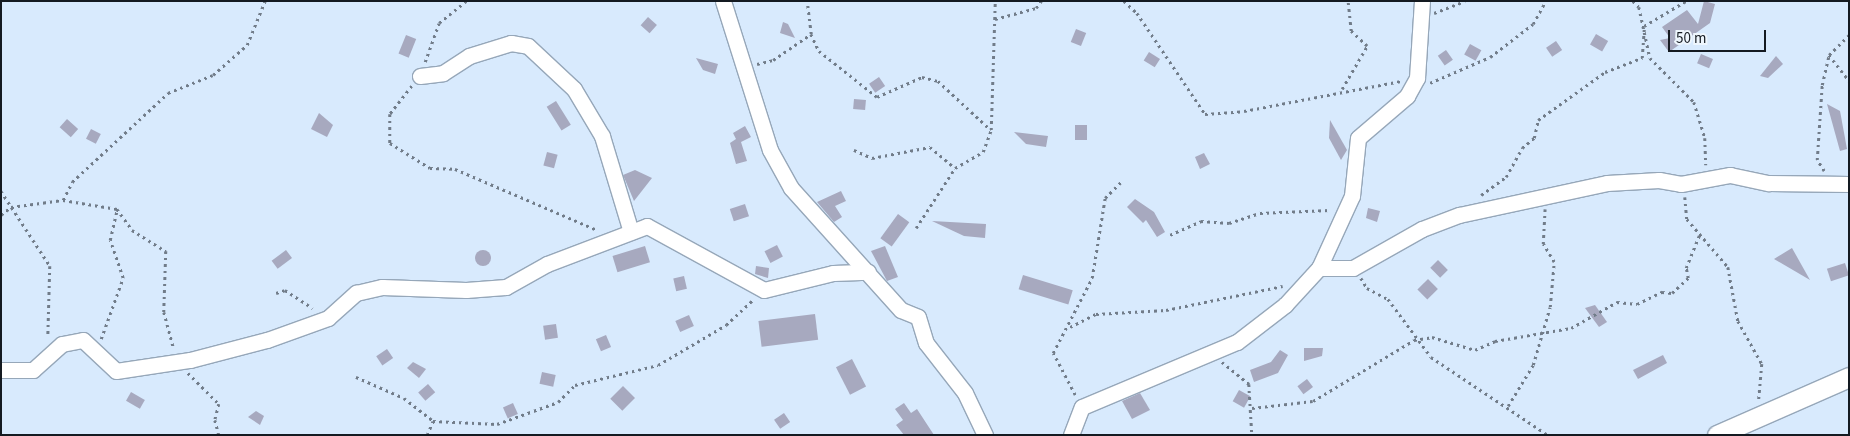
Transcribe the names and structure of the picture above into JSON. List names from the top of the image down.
{
  "scale_bar": "50 m"
}
